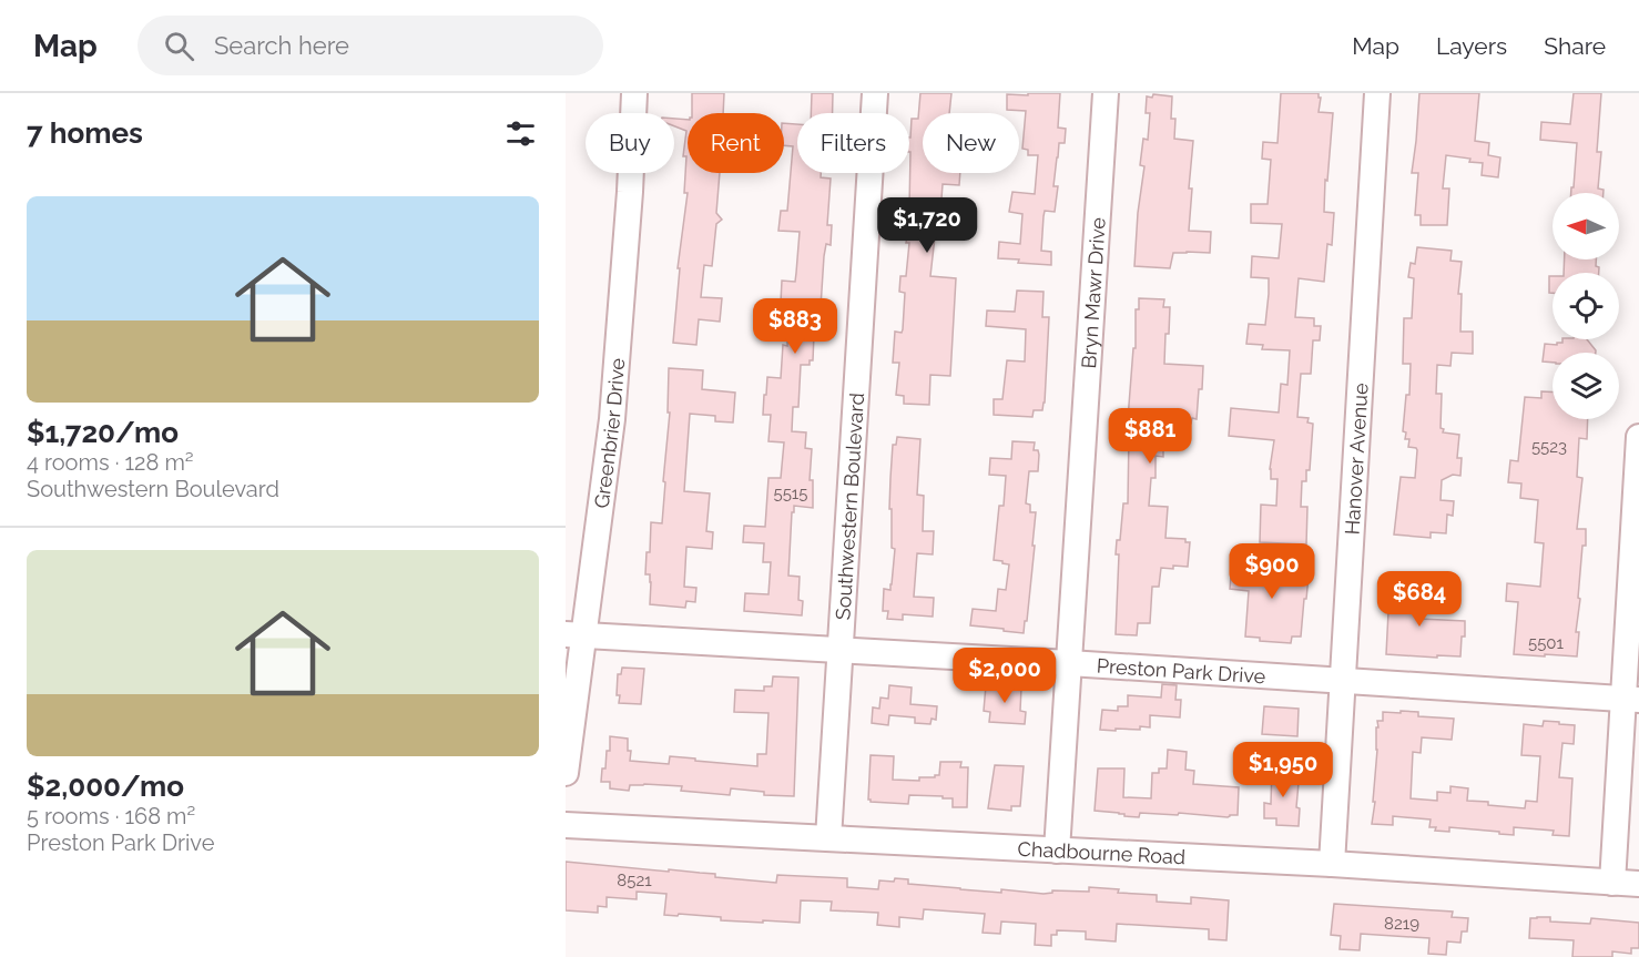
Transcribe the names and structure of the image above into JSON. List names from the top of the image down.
{
  "streets": {
    "street": [
      "Bryn Mawr Drive",
      "Greenbrier Drive",
      "Hanover Avenue",
      "Southwestern Boulevard",
      "Preston Park Drive",
      "Chadbourne Road"
    ]
  },
  "crossings": [
    ["Bryn Mawr Drive", "Preston Park Drive"],
    ["Bryn Mawr Drive", "Chadbourne Road"],
    ["Greenbrier Drive", "Preston Park Drive"],
    ["Hanover Avenue", "Preston Park Drive"],
    ["Hanover Avenue", "Chadbourne Road"],
    ["Southwestern Boulevard", "Preston Park Drive"],
    ["Southwestern Boulevard", "Chadbourne Road"]
  ],
  "house_numbers": [
    "5523",
    "5515",
    "5501",
    "8521",
    "8219"
  ],
  "north": "left",
  "page": {
    "header": "Map",
    "search": "Search here",
    "nav": ["Map", "Layers", "Share"],
    "heading": "7 homes",
    "chip": [
      "Buy",
      "Rent",
      "Filters",
      "New"
    ],
    "list": [
      {
        "name": "$1,720/mo",
        "note": "4 rooms · 128 m² · Southwestern Boulevard"
      },
      {
        "name": "$2,000/mo",
        "note": "5 rooms · 168 m² · Preston Park Drive"
      }
    ],
    "price": [
      "$1,720",
      "$883",
      "$881",
      "$900",
      "$684",
      "$2,000",
      "$1,950"
    ]
  }
}
